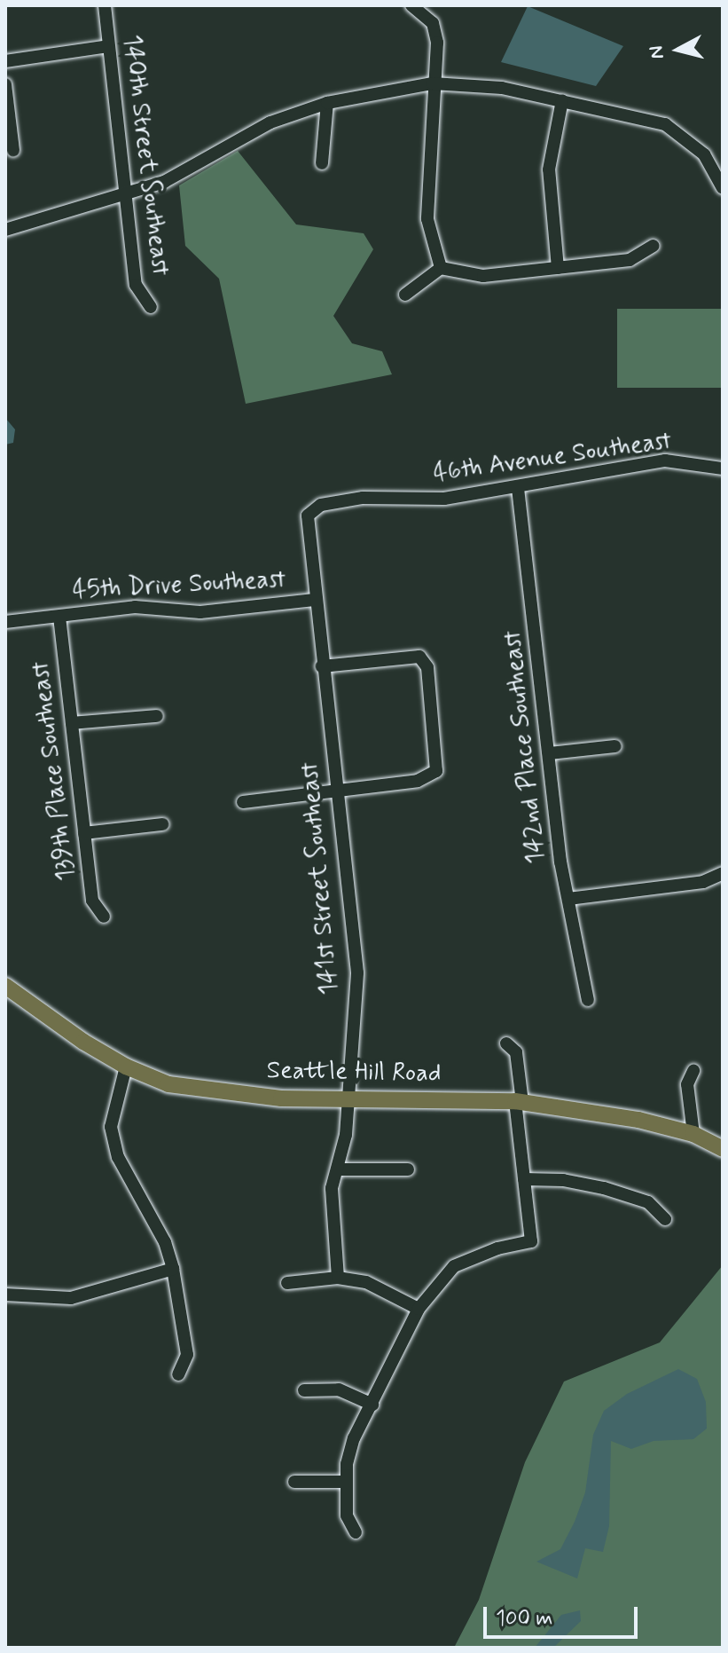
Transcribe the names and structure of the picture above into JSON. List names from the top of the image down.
{
  "streets": {
    "main road": ["Seattle Hill Road"],
    "street": [
      "140th Street Southeast",
      "46th Avenue Southeast",
      "45th Drive Southeast",
      "142nd Place Southeast",
      "139th Place Southeast",
      "141st Street Southeast"
    ]
  },
  "crossings": [
    ["46th Avenue Southeast", "142nd Place Southeast"],
    ["46th Avenue Southeast", "141st Street Southeast"],
    ["45th Drive Southeast", "139th Place Southeast"],
    ["45th Drive Southeast", "141st Street Southeast"],
    ["141st Street Southeast", "Seattle Hill Road"]
  ],
  "scale_bar": "100 m",
  "north": "left"
}
